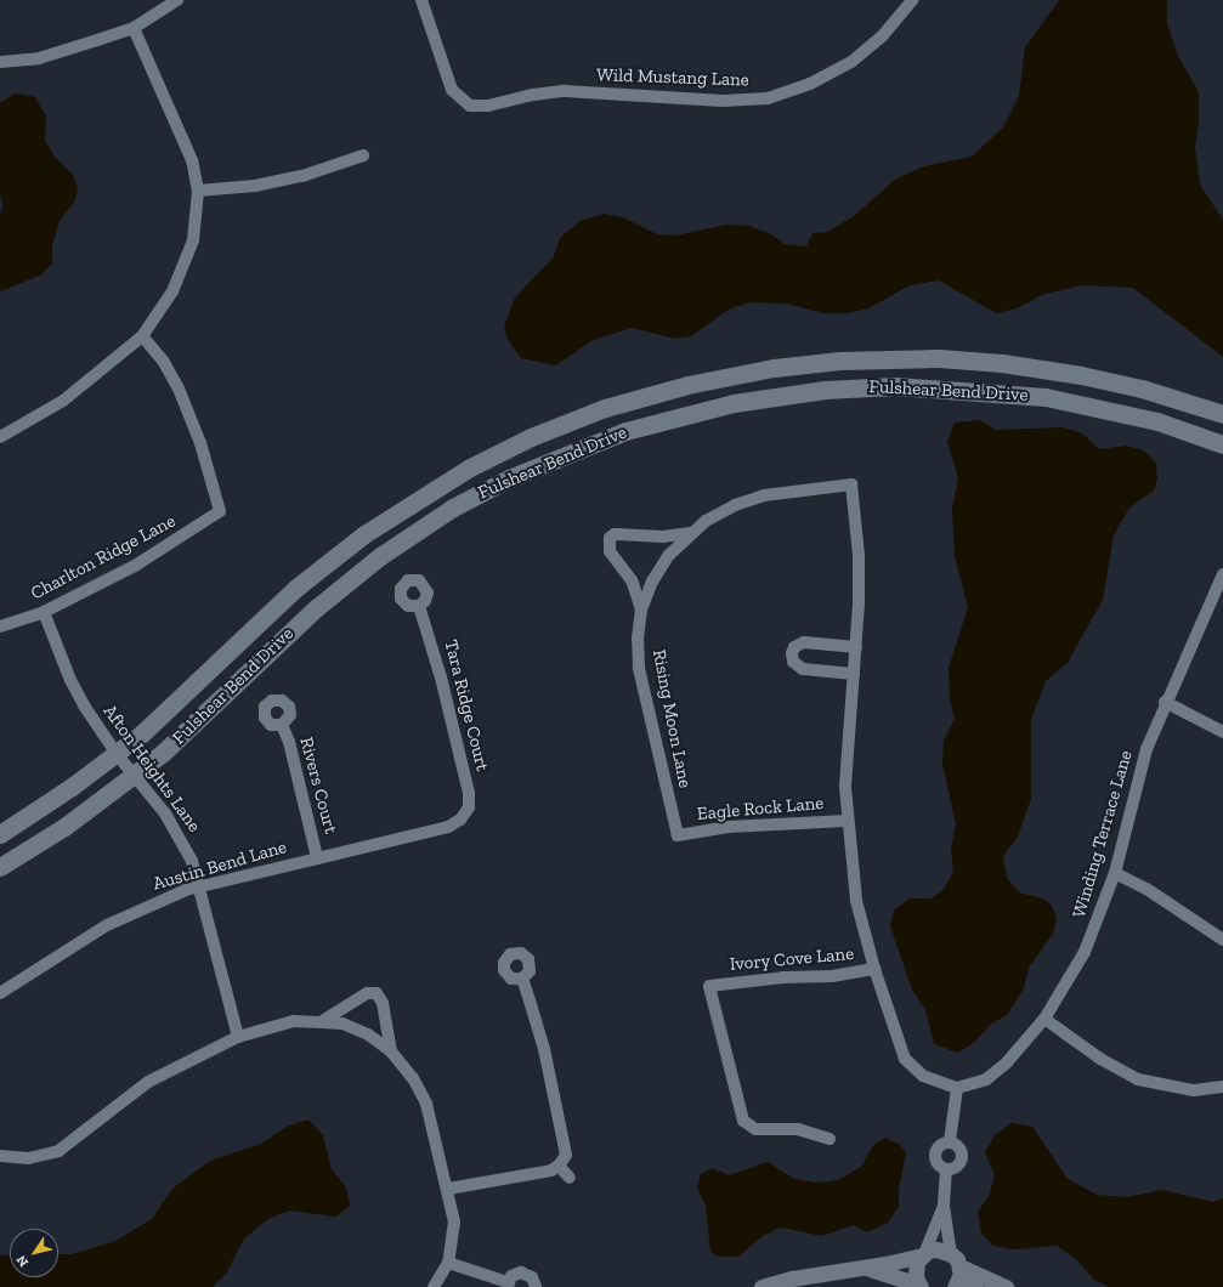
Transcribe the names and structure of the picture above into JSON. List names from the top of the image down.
{
  "streets": {
    "main road": ["Fulshear Bend Drive"],
    "street": [
      "Wild Mustang Lane",
      "Charlton Ridge Lane",
      "Tara Ridge Court",
      "Rising Moon Lane",
      "Afton Heights Lane",
      "Rivers Court",
      "Eagle Rock Lane",
      "Winding Terrace Lane",
      "Austin Bend Lane",
      "Ivory Cove Lane"
    ]
  },
  "crossings": [
    ["Fulshear Bend Drive", "Afton Heights Lane"],
    ["Charlton Ridge Lane", "Afton Heights Lane"],
    ["Tara Ridge Court", "Austin Bend Lane"],
    ["Rising Moon Lane", "Eagle Rock Lane"],
    ["Afton Heights Lane", "Austin Bend Lane"],
    ["Rivers Court", "Austin Bend Lane"]
  ],
  "north": "bottom left"
}
